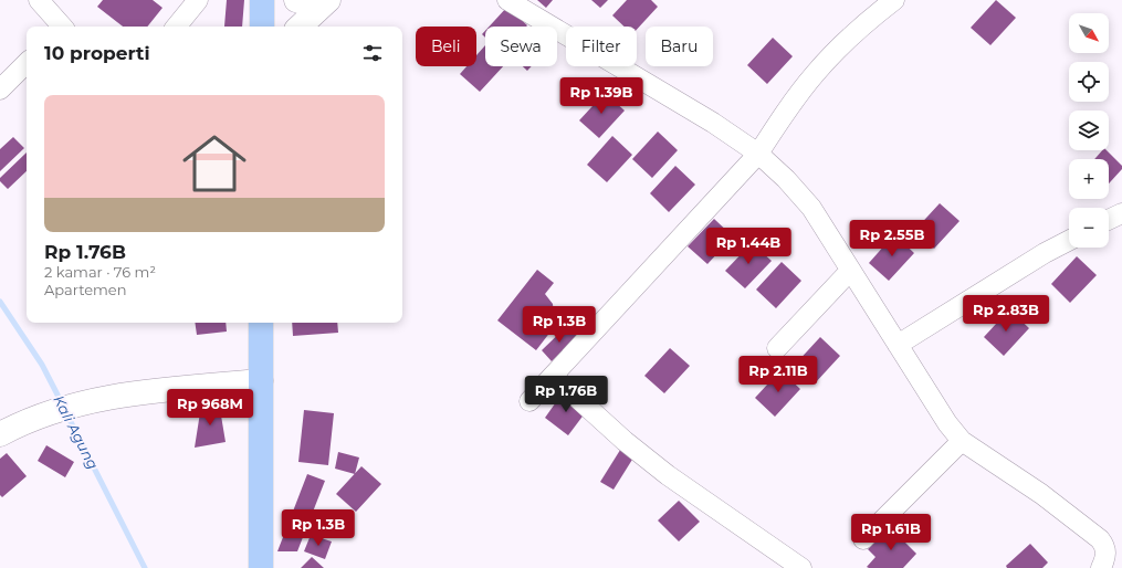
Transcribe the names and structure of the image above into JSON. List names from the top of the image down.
{
  "water": ["Kali Agung"],
  "north": "bottom right",
  "page": {
    "map_buttons": ["+", "−"],
    "chip": [
      "Beli",
      "Sewa",
      "Filter",
      "Baru"
    ],
    "heading": "10 properti",
    "price": [
      "Rp 1.39B",
      "Rp 2.55B",
      "Rp 1.44B",
      "Rp 2.83B",
      "Rp 1.3B",
      "Rp 2.11B",
      "Rp 1.76B",
      "Rp 968M",
      "Rp 1.3B",
      "Rp 1.61B"
    ],
    "list": [
      {
        "name": "Rp 1.76B",
        "note": "2 kamar · 76 m² · Apartemen"
      }
    ]
  }
}
